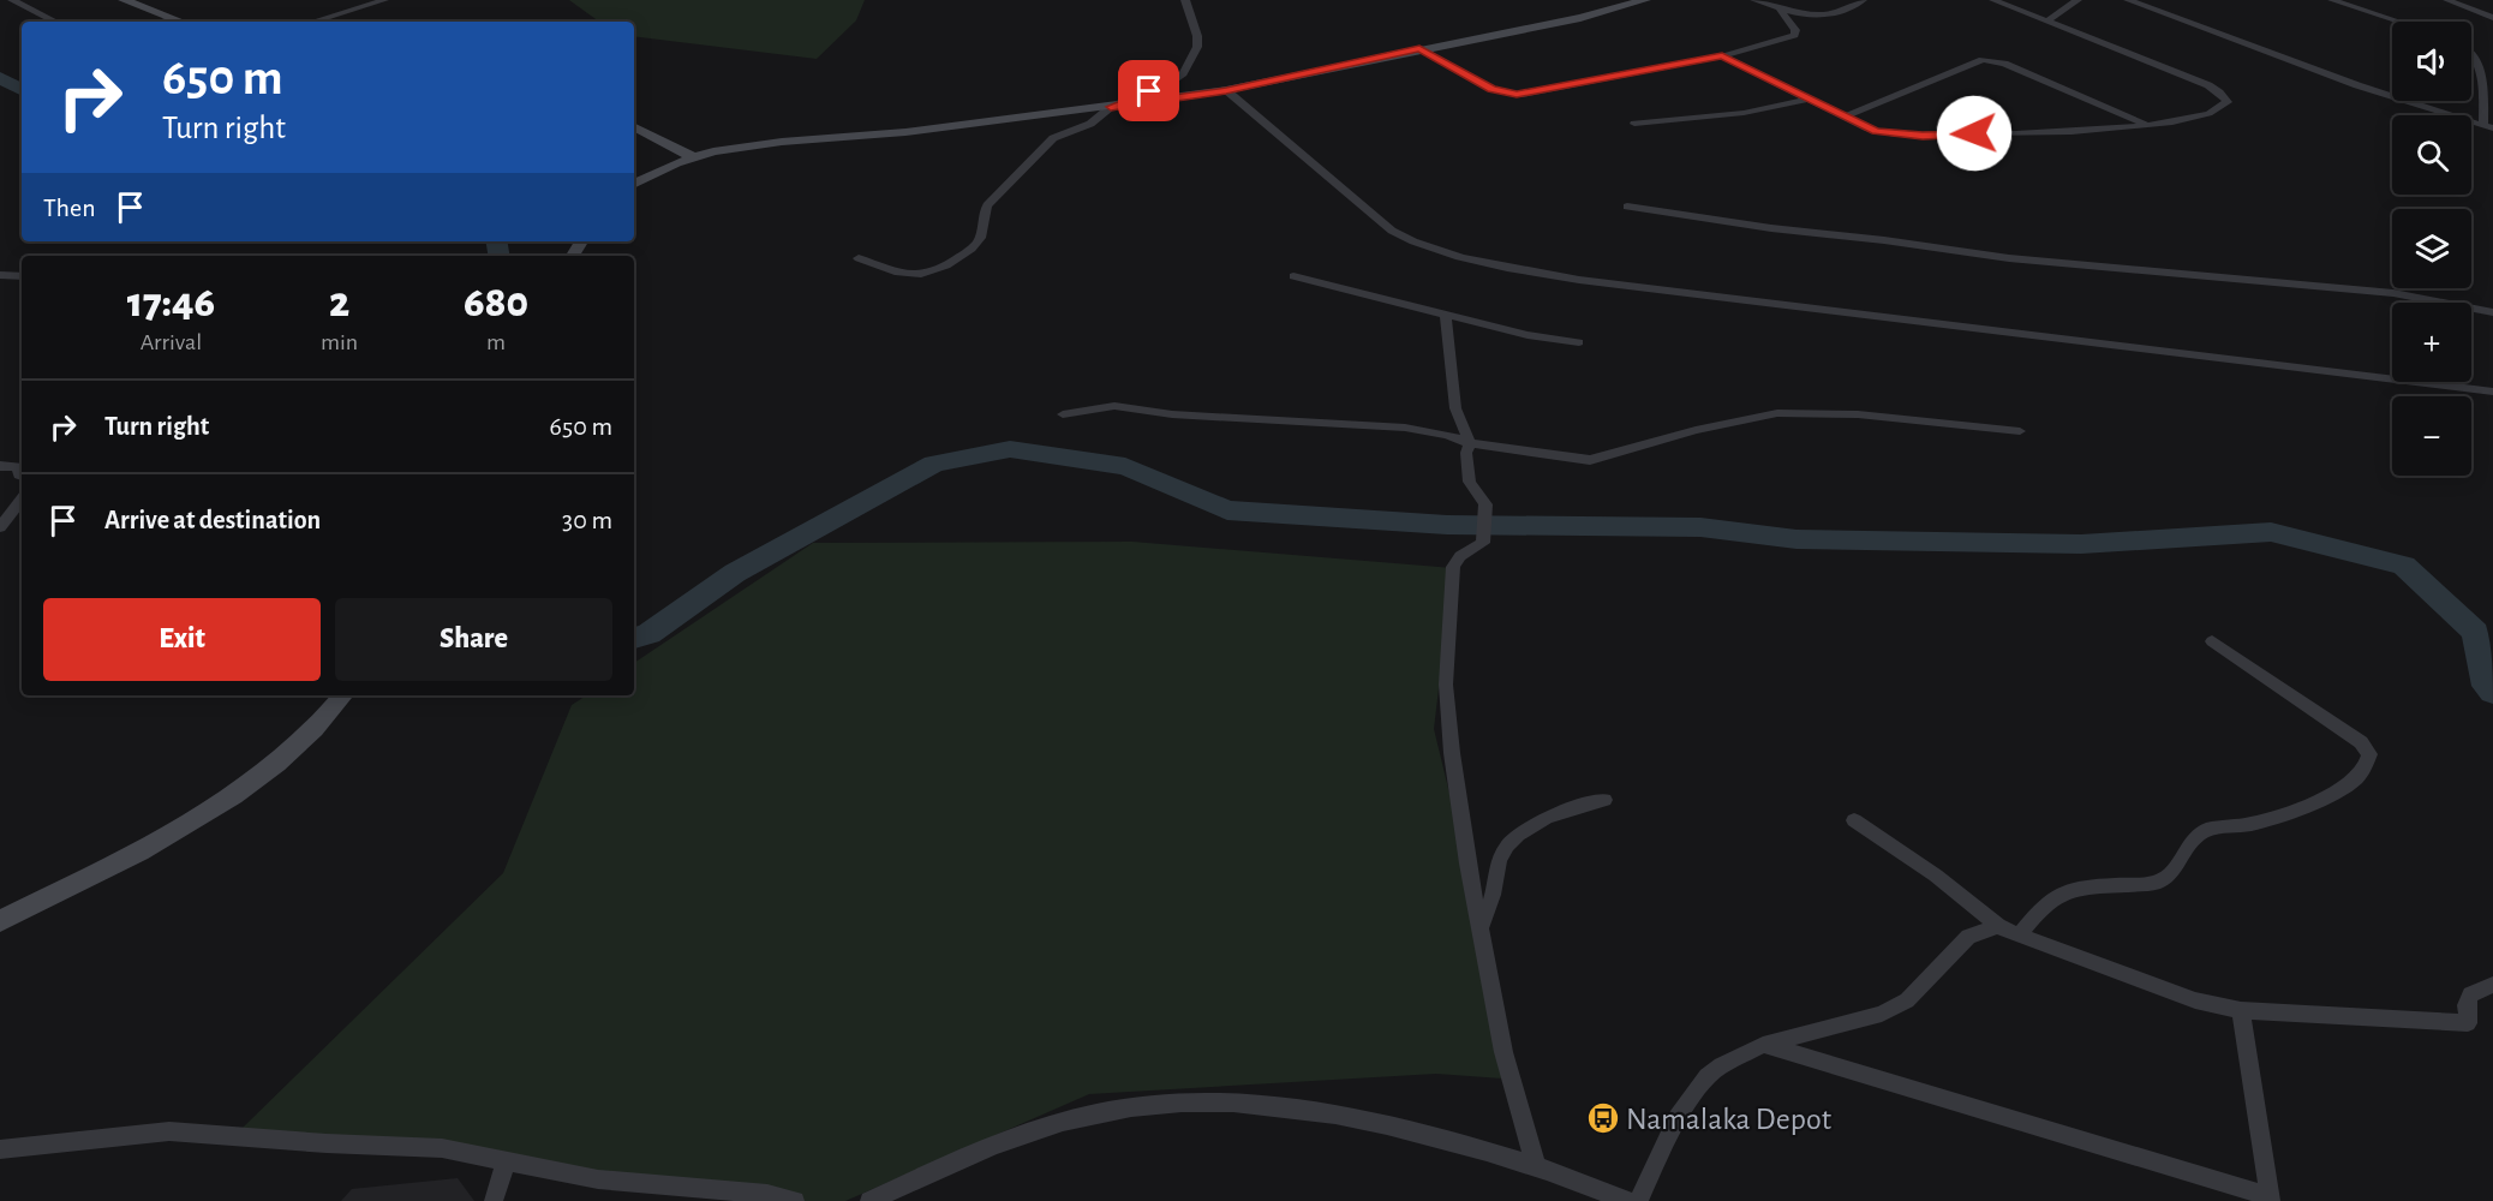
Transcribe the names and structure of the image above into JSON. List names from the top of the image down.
{
  "places": {
    "bus stop": ["Namalaka Depot"]
  },
  "page": {
    "map_buttons": ["+", "−"],
    "turn": ["650 m", "Turn right"],
    "then": "Then",
    "eta": [
      "17:46",
      "Arrival",
      "2",
      "min",
      "680",
      "m"
    ],
    "list": [
      {
        "name": "Turn right",
        "value": "650 m"
      },
      {
        "name": "Arrive at destination",
        "value": "30 m"
      }
    ],
    "buttons": ["Exit", "Share"]
  }
}
